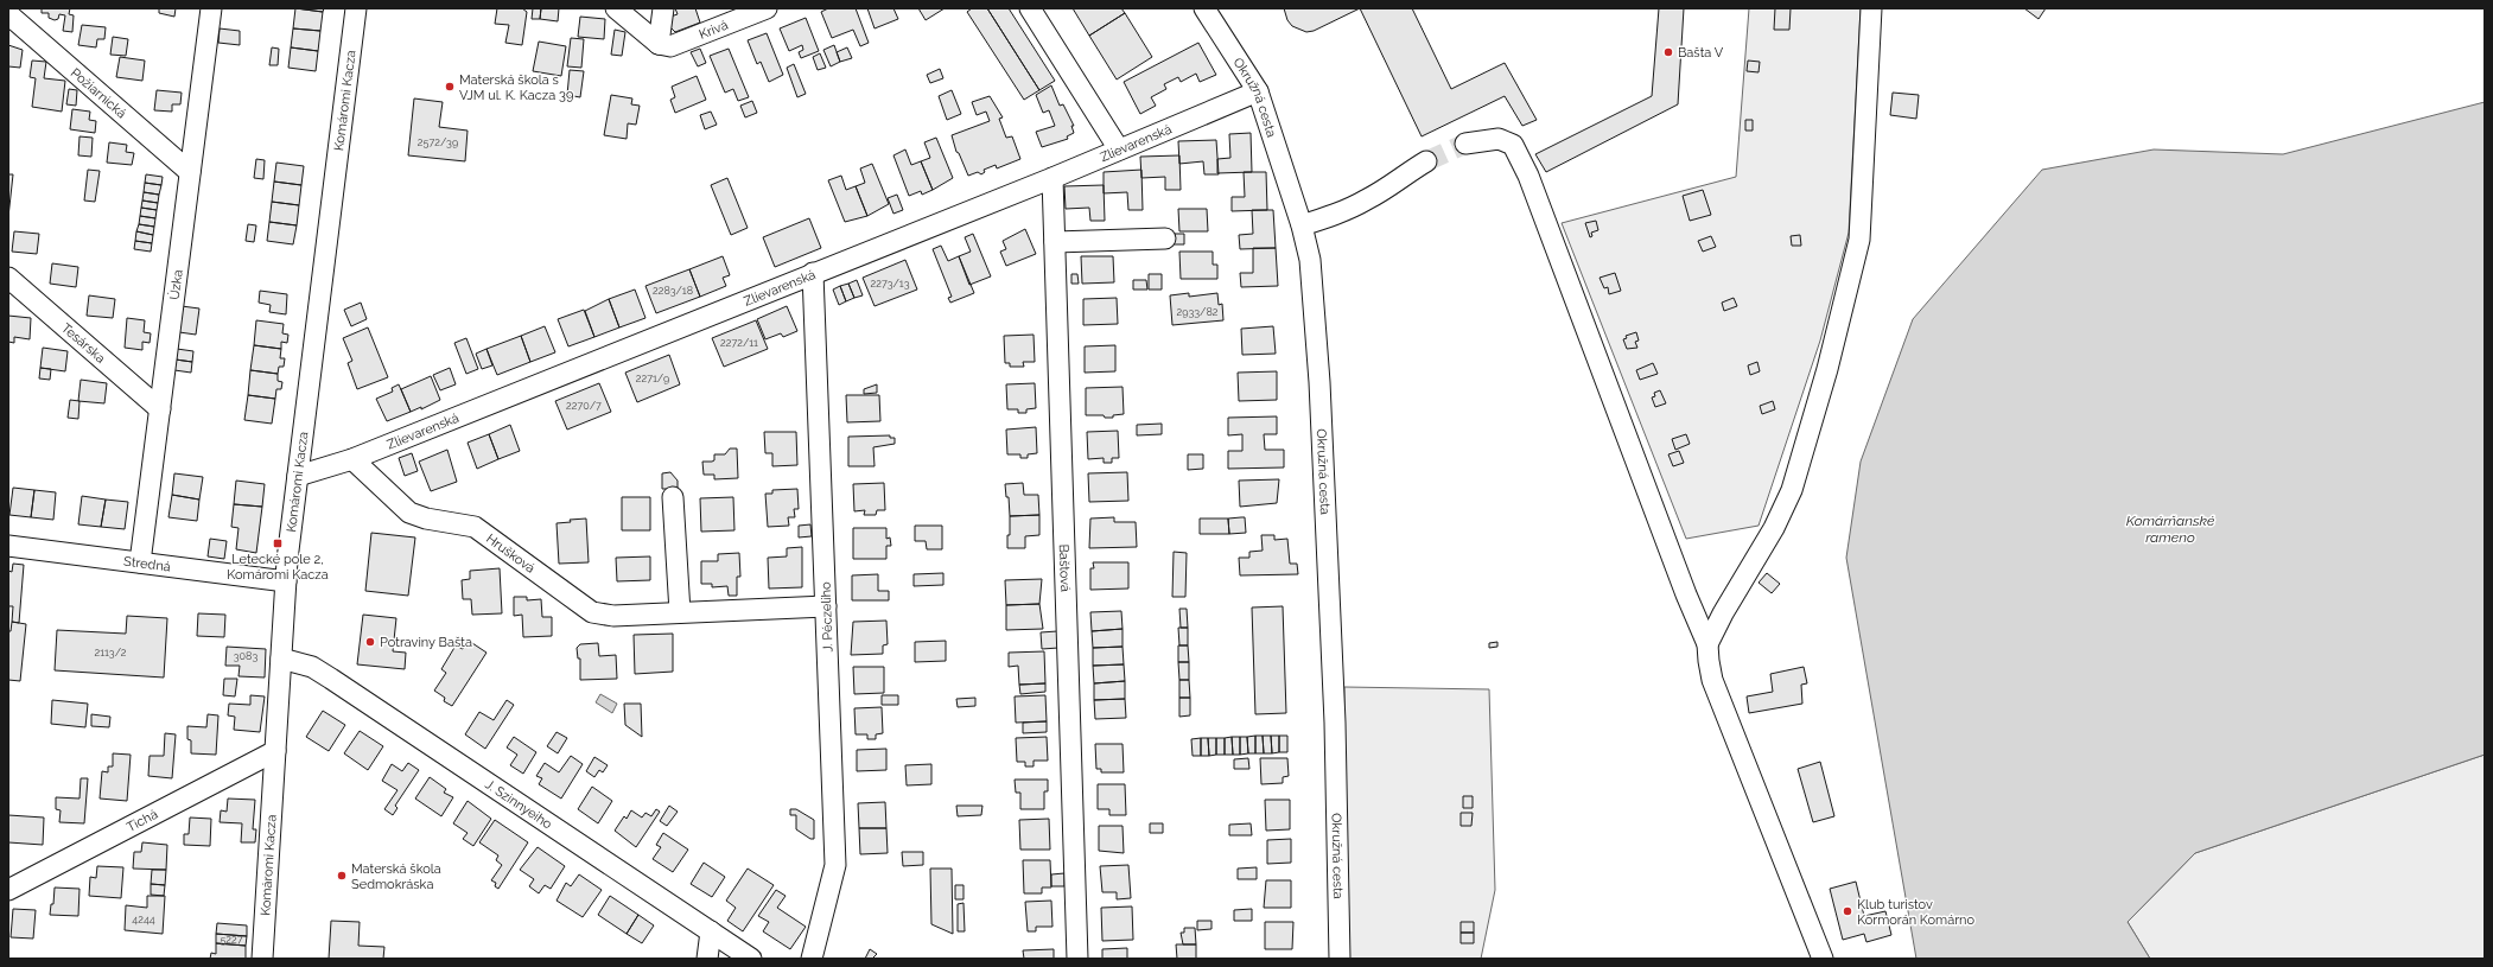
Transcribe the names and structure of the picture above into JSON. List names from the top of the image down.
{
  "streets": {
    "street": [
      "Krivá",
      "Požiarnická",
      "Okružná cesta",
      "Komáromi Kacza",
      "Zlievarenská",
      "Úzka",
      "Tesárska",
      "Hrušková",
      "Stredná",
      "Baštová",
      "J. Péczeliho",
      "J. Szinnyeiho",
      "Tichá"
    ]
  },
  "crossings": [
    ["Požiarnická", "Úzka"],
    ["Okružná cesta", "Zlievarenská"],
    ["Komáromi Kacza", "Zlievarenská"],
    ["Komáromi Kacza", "Stredná"],
    ["Komáromi Kacza", "J. Szinnyeiho"],
    ["Komáromi Kacza", "Tichá"],
    ["Zlievarenská", "Hrušková"],
    ["Zlievarenská", "Baštová"],
    ["Zlievarenská", "J. Péczeliho"],
    ["Úzka", "Tesárska"],
    ["Úzka", "Stredná"],
    ["Hrušková", "J. Péczeliho"]
  ],
  "water": ["Komárňanské rameno"],
  "places": {
    "other": [
      "Bašta V",
      "Materská škola s VJM ul. K. Kacza 39",
      "Potraviny Bašta",
      "Materská škola Sedmokráska",
      "Klub turistov Kormorán Komárno"
    ],
    "transit": ["Letecké pole 2, Komáromi Kacza"]
  },
  "house_numbers": [
    "2572/39",
    "2273/13",
    "2283/18",
    "2933/82",
    "2272/11",
    "2271/9",
    "2270/7",
    "2113/2",
    "3083",
    "4244",
    "5227"
  ]
}
